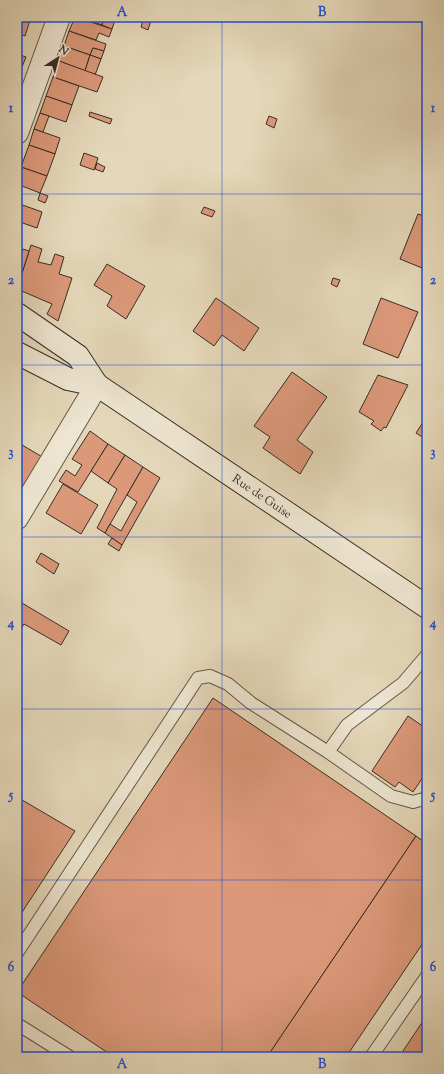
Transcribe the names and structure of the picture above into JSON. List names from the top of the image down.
{
  "streets": {
    "main road": ["Rue de Guise"]
  },
  "north": "top right",
  "grid": {
    "columns": ["A", "B"],
    "rows": [
      "1",
      "2",
      "3",
      "4",
      "5",
      "6"
    ]
  }
}
